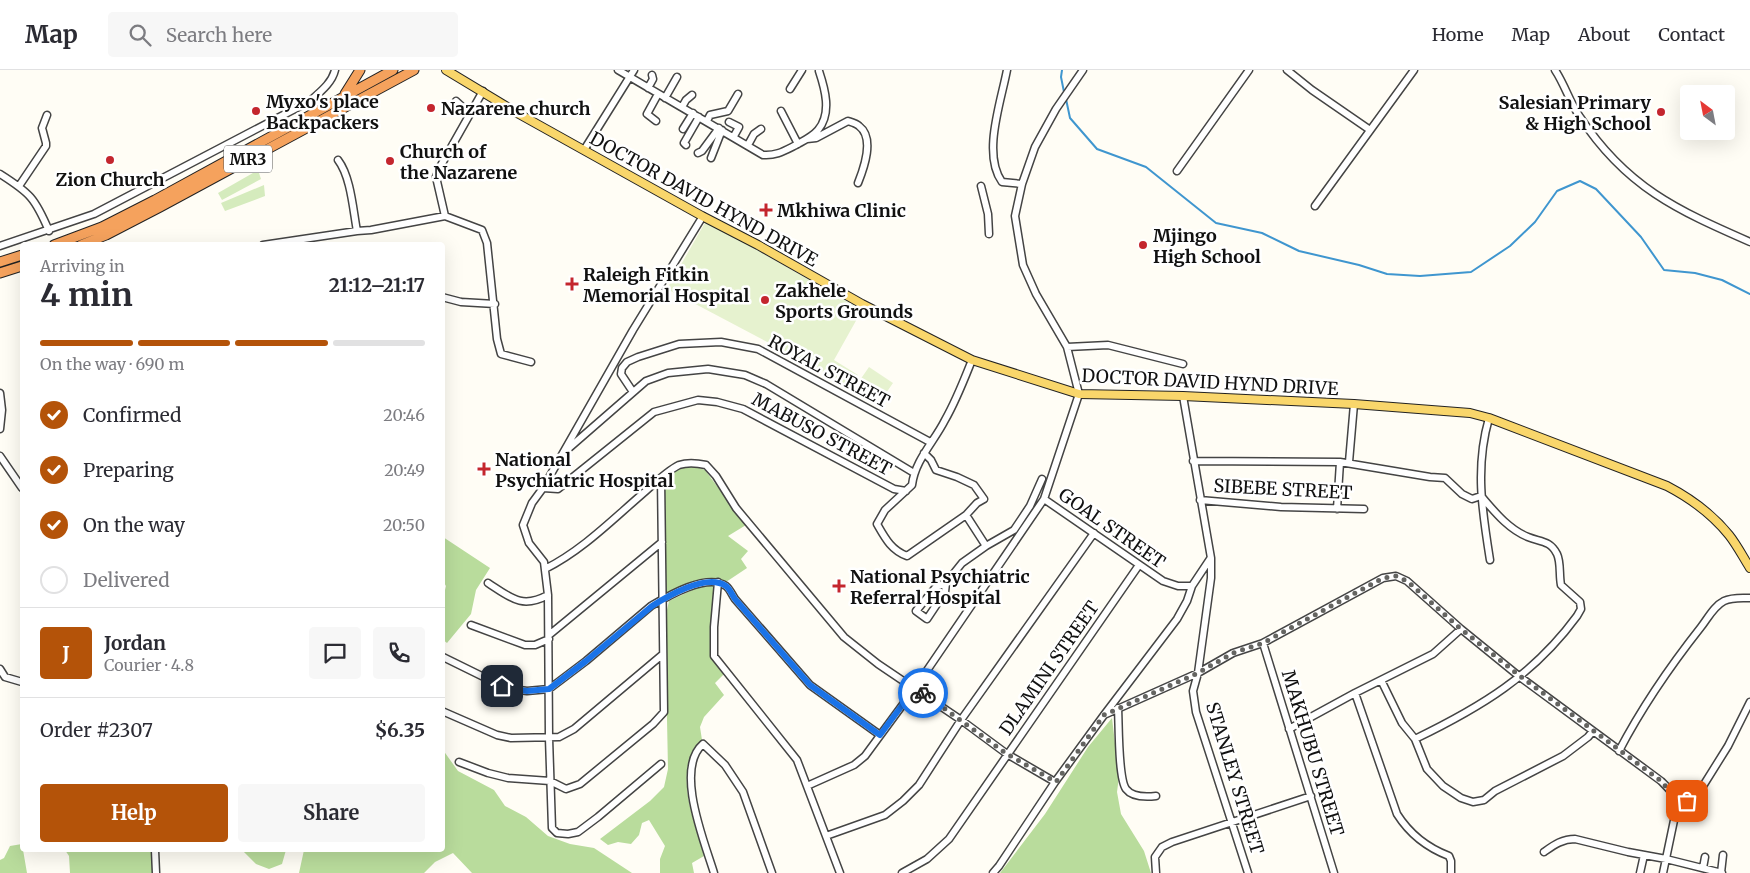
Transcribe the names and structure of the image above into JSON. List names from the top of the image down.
{
  "streets": {
    "highway": ["MR3"],
    "main road": ["DOCTOR DAVID HYND DRIVE"],
    "street": [
      "ROYAL STREET",
      "MABUSO STREET",
      "SIBEBE STREET",
      "GOAL STREET",
      "DLAMINI STREET",
      "MAKHUBU STREET",
      "STANLEY STREET"
    ]
  },
  "crossings": [
    ["DOCTOR DAVID HYND DRIVE", "STANLEY STREET"],
    ["SIBEBE STREET", "STANLEY STREET"],
    ["GOAL STREET", "DLAMINI STREET"]
  ],
  "places": {
    "other": [
      "Nazarene church",
      "Myxo's place Backpackers",
      "Salesian Primary & High School",
      "Zion Church",
      "Church of the Nazarene",
      "Mjingo High School",
      "Zakhele Sports Grounds"
    ],
    "health": [
      "Mkhiwa Clinic",
      "Raleigh Fitkin Memorial Hospital",
      "National Psychiatric Hospital",
      "National Psychiatric Referral Hospital"
    ]
  },
  "north": "top left",
  "page": {
    "header": "Map",
    "search": "Search here",
    "nav": [
      "Home",
      "Map",
      "About",
      "Contact"
    ],
    "heading": ["4 min", "Arriving in", "21:12–21:17"],
    "panel": [
      "Jordan",
      "Courier · 4.8",
      "Order #2307",
      "$6.35"
    ],
    "bar": "On the way · 690 m",
    "list": [
      ["Confirmed", "20:46"],
      ["Preparing", "20:49"],
      ["On the way", "20:50"],
      "Delivered"
    ],
    "round": "J",
    "buttons": ["Help", "Share"]
  }
}
